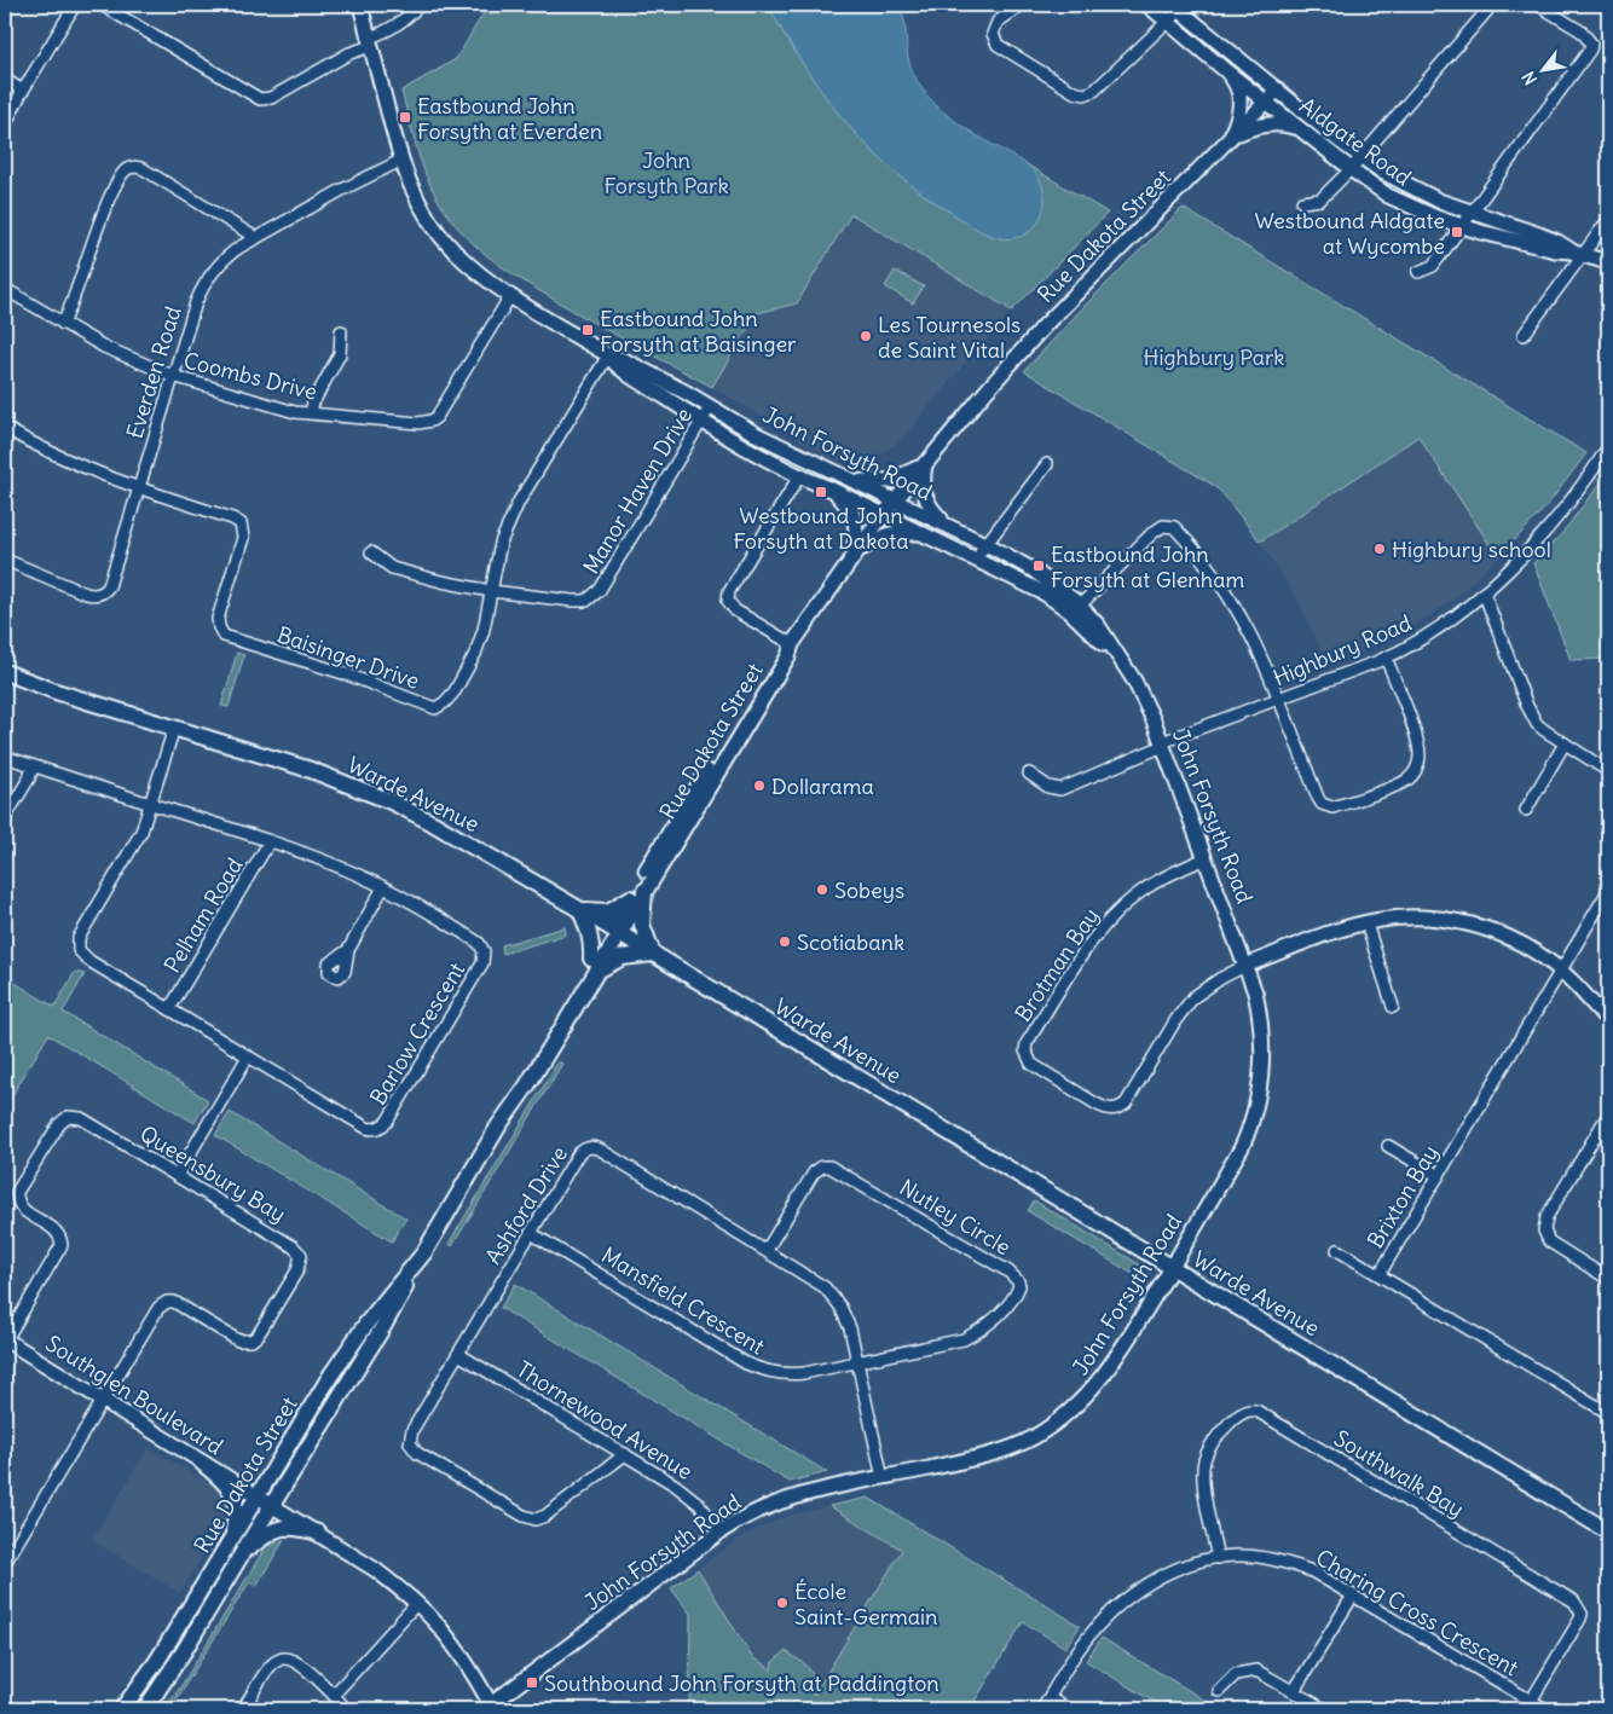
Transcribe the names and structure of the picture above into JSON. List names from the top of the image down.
{
  "streets": {
    "main road": ["Rue Dakota Street", "Warde Avenue"],
    "street": [
      "Aldgate Road",
      "Everden Road",
      "Coombs Drive",
      "John Forsyth Road",
      "Manor Haven Drive",
      "Highbury Road",
      "Baisinger Drive",
      "Pelham Road",
      "Brotman Bay",
      "Barlow Crescent",
      "Queensbury Bay",
      "Brixton Bay",
      "Ashford Drive",
      "Nutley Circle",
      "Mansfield Crescent",
      "Southglen Boulevard",
      "Thornewood Avenue",
      "Southwalk Bay",
      "Charing Cross Crescent"
    ]
  },
  "crossings": [
    ["Aldgate Road", "Rue Dakota Street"],
    ["Rue Dakota Street", "John Forsyth Road"],
    ["Rue Dakota Street", "Warde Avenue"],
    ["Rue Dakota Street", "Southglen Boulevard"],
    ["Everden Road", "Coombs Drive"],
    ["Everden Road", "John Forsyth Road"],
    ["Everden Road", "Baisinger Drive"],
    ["Coombs Drive", "John Forsyth Road"],
    ["John Forsyth Road", "Manor Haven Drive"],
    ["John Forsyth Road", "Highbury Road"],
    ["John Forsyth Road", "Baisinger Drive"],
    ["John Forsyth Road", "Warde Avenue"],
    ["John Forsyth Road", "Brotman Bay"],
    ["John Forsyth Road", "Ashford Drive"],
    ["John Forsyth Road", "Southglen Boulevard"],
    ["John Forsyth Road", "Thornewood Avenue"],
    ["Manor Haven Drive", "Baisinger Drive"],
    ["Warde Avenue", "Barlow Crescent"],
    ["Pelham Road", "Barlow Crescent"],
    ["Queensbury Bay", "Southglen Boulevard"],
    ["Ashford Drive", "Nutley Circle"],
    ["Ashford Drive", "Mansfield Crescent"],
    ["Ashford Drive", "Thornewood Avenue"],
    ["Nutley Circle", "Mansfield Crescent"],
    ["Southwalk Bay", "Charing Cross Crescent"]
  ],
  "parks": ["John Forsyth Park", "Highbury Park"],
  "places": {
    "transit": [
      "Eastbound John Forsyth at Everden",
      "Westbound Aldgate at Wycombe",
      "Eastbound John Forsyth at Baisinger",
      "Westbound John Forsyth at Dakota",
      "Eastbound John Forsyth at Glenham",
      "Southbound John Forsyth at Paddington"
    ],
    "other": [
      "Les Tournesols de Saint Vital",
      "Highbury school",
      "Dollarama",
      "Sobeys",
      "Scotiabank",
      "École Saint-Germain"
    ]
  },
  "north": "bottom left"
}
